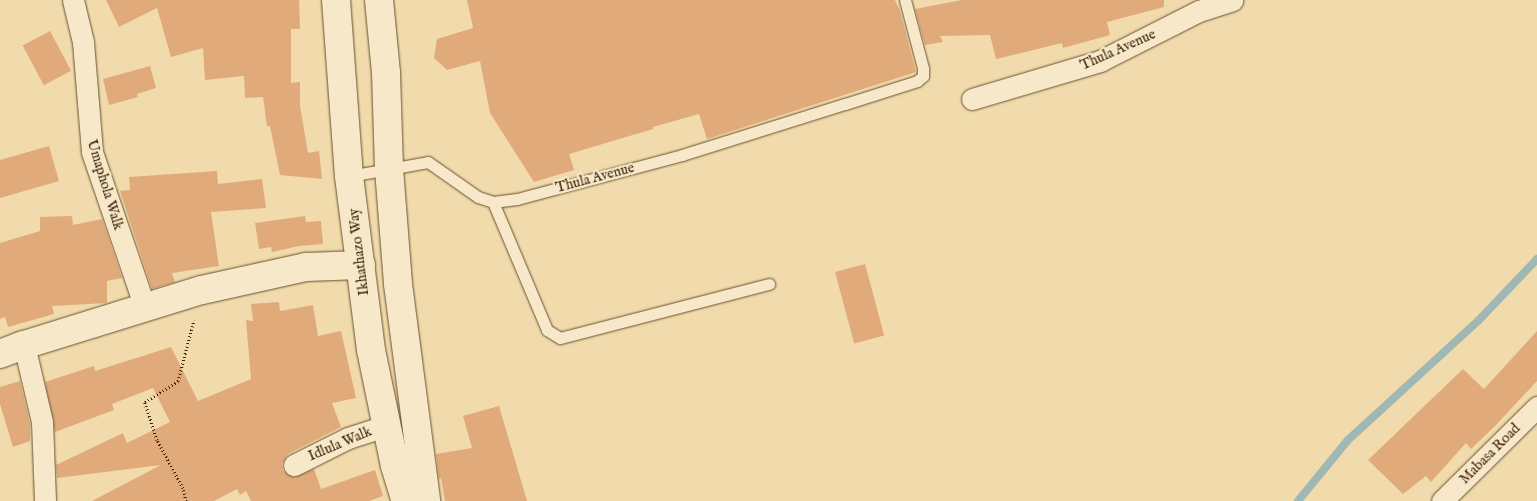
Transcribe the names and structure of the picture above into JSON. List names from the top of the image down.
{
  "streets": {
    "street": [
      "Thula Avenue",
      "Umaphola Walk",
      "Ikhathazo Way",
      "Idlula Walk",
      "Mabasa Road"
    ]
  },
  "crossings": [
    ["Ikhathazo Way", "Idlula Walk"]
  ]
}
